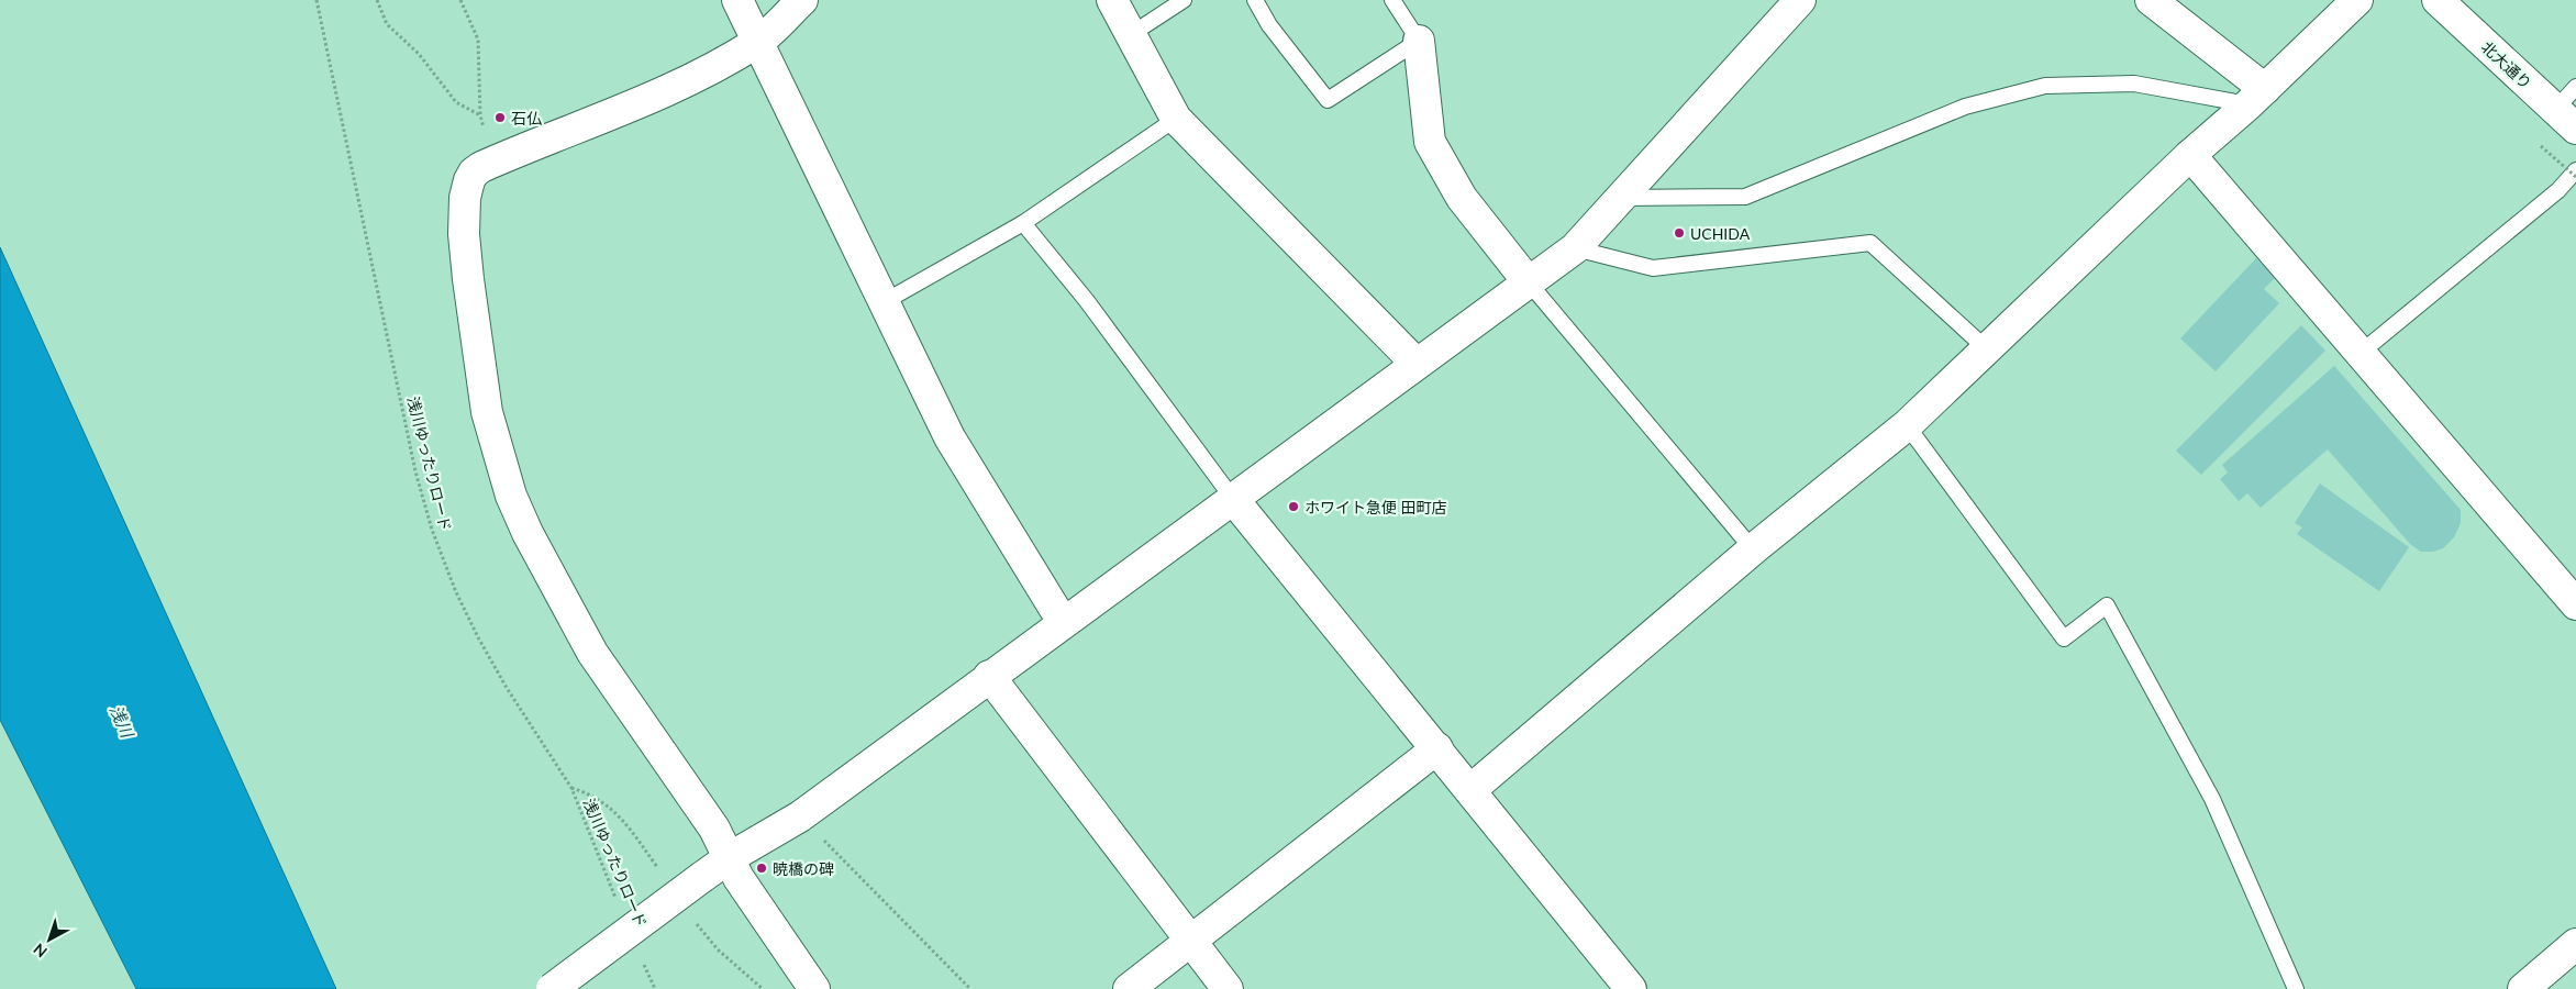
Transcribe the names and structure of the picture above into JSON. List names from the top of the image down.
{
  "streets": {
    "street": ["北大通り"],
    "path": ["浅川ゆったりロード"]
  },
  "water": ["浅川"],
  "places": [
    "石仏",
    "UCHIDA",
    "ホワイト急便 田町店",
    "暁橋の碑"
  ],
  "north": "bottom left"
}
